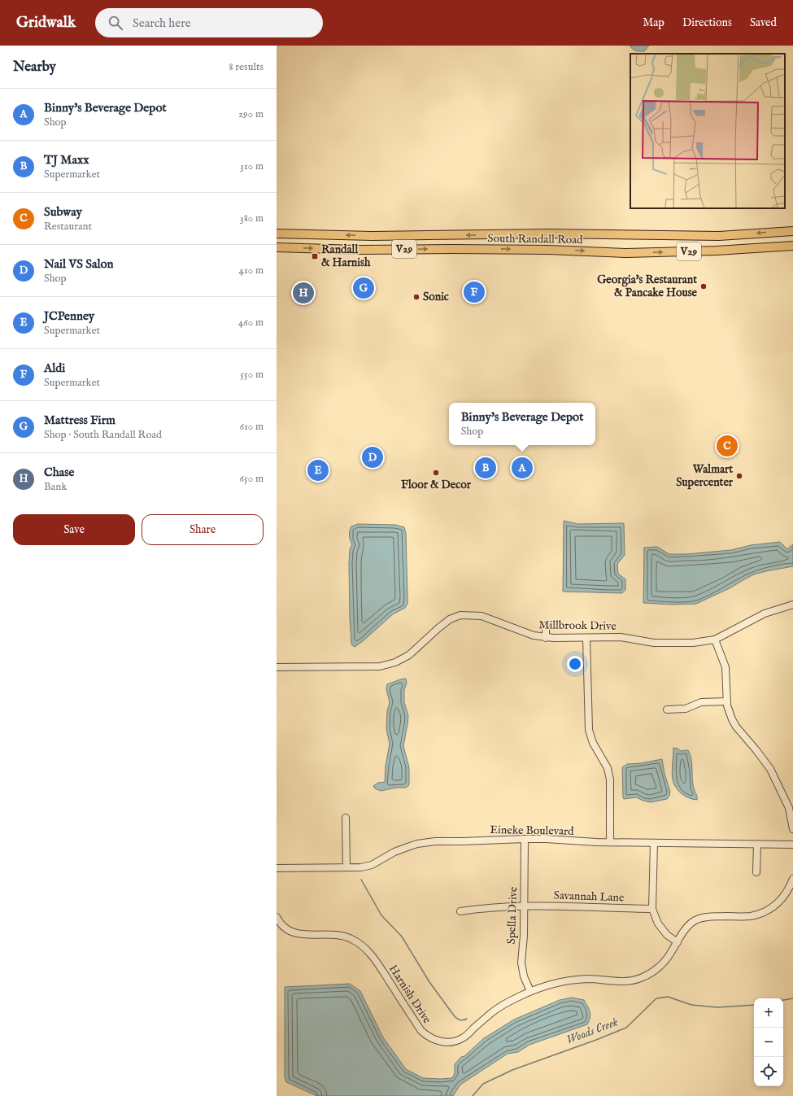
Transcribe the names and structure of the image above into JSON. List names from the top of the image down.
{
  "streets": {
    "main road": ["South Randall Road", "V29"],
    "street": [
      "Millbrook Drive",
      "Eineke Boulevard",
      "Savannah Lane",
      "Spella Drive",
      "Harnish Drive"
    ]
  },
  "crossings": [
    ["Eineke Boulevard", "Spella Drive"],
    ["Savannah Lane", "Spella Drive"],
    ["Spella Drive", "Harnish Drive"]
  ],
  "water": ["Woods Creek"],
  "places": {
    "transit": ["Randall & Harnish"],
    "other": [
      "Georgia's Restaurant & Pancake House",
      "Sonic",
      "Floor & Decor",
      "Walmart Supercenter"
    ]
  },
  "page": {
    "header": "Gridwalk",
    "search": "Search here",
    "nav": ["Map", "Directions", "Saved"],
    "heading": ["Nearby", "8 results"],
    "list": [
      {
        "mark": "A",
        "name": "Binny's Beverage Depot",
        "note": "Shop",
        "value": "290 m"
      },
      {
        "mark": "B",
        "name": "TJ Maxx",
        "note": "Supermarket",
        "value": "310 m"
      },
      {
        "mark": "C",
        "name": "Subway",
        "note": "Restaurant",
        "value": "380 m"
      },
      {
        "mark": "D",
        "name": "Nail VS Salon",
        "note": "Shop",
        "value": "410 m"
      },
      {
        "mark": "E",
        "name": "JCPenney",
        "note": "Supermarket",
        "value": "460 m"
      },
      {
        "mark": "F",
        "name": "Aldi",
        "note": "Supermarket",
        "value": "550 m"
      },
      {
        "mark": "G",
        "name": "Mattress Firm",
        "note": "Shop · South Randall Road",
        "value": "610 m"
      },
      {
        "mark": "H",
        "name": "Chase",
        "note": "Bank",
        "value": "650 m"
      }
    ],
    "pins": [
      "G",
      "F",
      "H",
      "C",
      "D",
      "A",
      "B",
      "E"
    ],
    "popup": ["Binny's Beverage Depot", "Shop"],
    "buttons": ["Save", "Share"],
    "map_buttons": ["+", "−"]
  }
}
